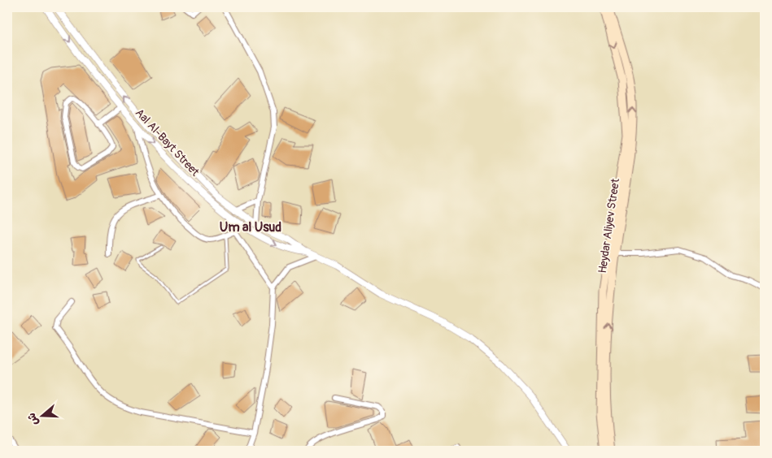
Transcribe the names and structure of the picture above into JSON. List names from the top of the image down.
{
  "streets": {
    "main road": ["Heydar Aliyev Street"],
    "street": ["Aal Al-Bayt Street"]
  },
  "districts": ["Um al Usud"],
  "north": "left"
}
